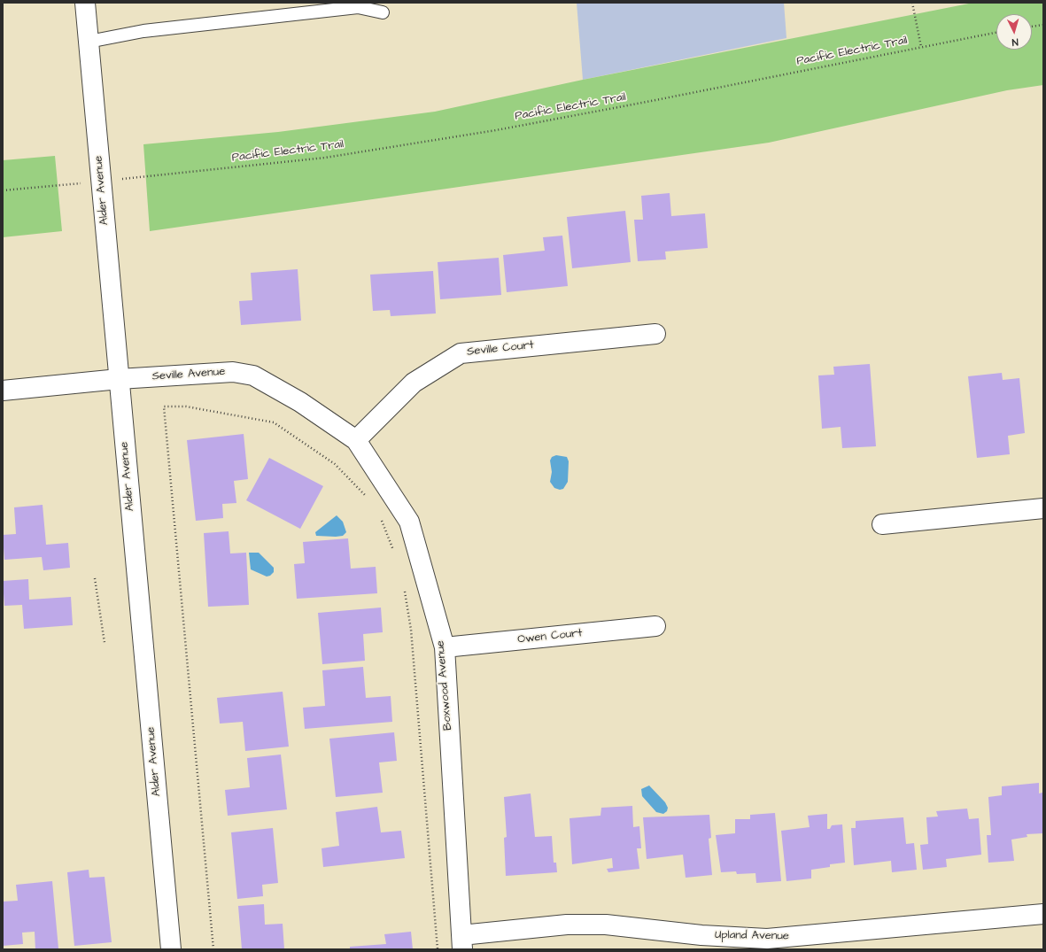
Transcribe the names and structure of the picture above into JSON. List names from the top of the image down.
{
  "streets": {
    "street": [
      "Alder Avenue",
      "Seville Court",
      "Seville Avenue",
      "Owen Court",
      "Boxwood Avenue",
      "Upland Avenue"
    ],
    "path": ["Pacific Electric Trail"]
  },
  "crossings": [
    ["Alder Avenue", "Seville Avenue"],
    ["Seville Court", "Seville Avenue"],
    ["Seville Court", "Boxwood Avenue"],
    ["Seville Avenue", "Boxwood Avenue"],
    ["Owen Court", "Boxwood Avenue"],
    ["Boxwood Avenue", "Upland Avenue"]
  ],
  "north": "bottom"
}
